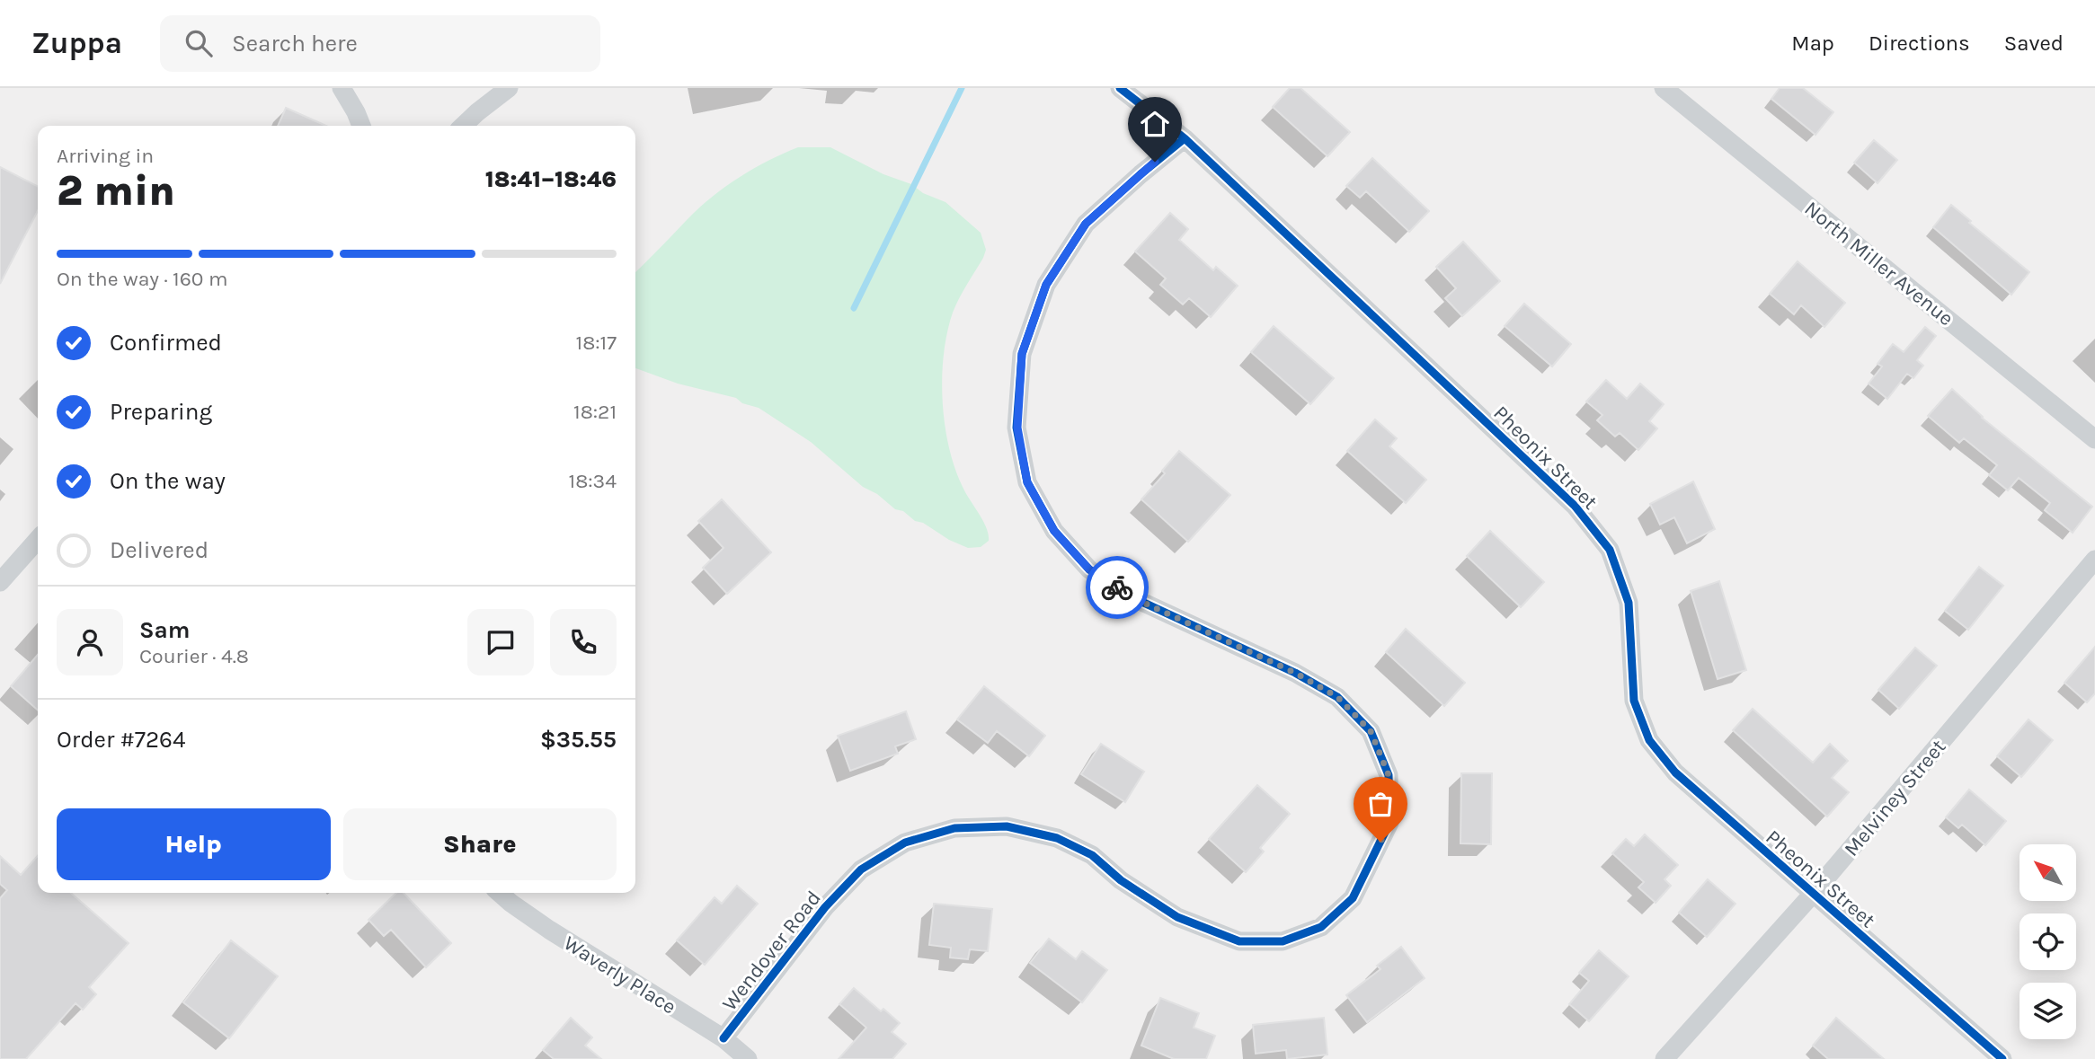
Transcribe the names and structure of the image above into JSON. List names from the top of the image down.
{
  "streets": {
    "street": [
      "North Miller Avenue",
      "Pheonix Street",
      "Melviney Street",
      "Wendover Road",
      "Waverly Place"
    ]
  },
  "crossings": [
    ["Pheonix Street", "Melviney Street"],
    ["Pheonix Street", "Wendover Road"],
    ["Wendover Road", "Waverly Place"]
  ],
  "north": "top left",
  "page": {
    "header": "Zuppa",
    "search": "Search here",
    "nav": ["Map", "Directions", "Saved"],
    "heading": ["2 min", "Arriving in", "18:41–18:46"],
    "panel": [
      "Sam",
      "Courier · 4.8",
      "Order #7264",
      "$35.55"
    ],
    "bar": "On the way · 160 m",
    "list": [
      ["Confirmed", "18:17"],
      ["Preparing", "18:21"],
      ["On the way", "18:34"],
      "Delivered"
    ],
    "buttons": ["Help", "Share"]
  }
}
